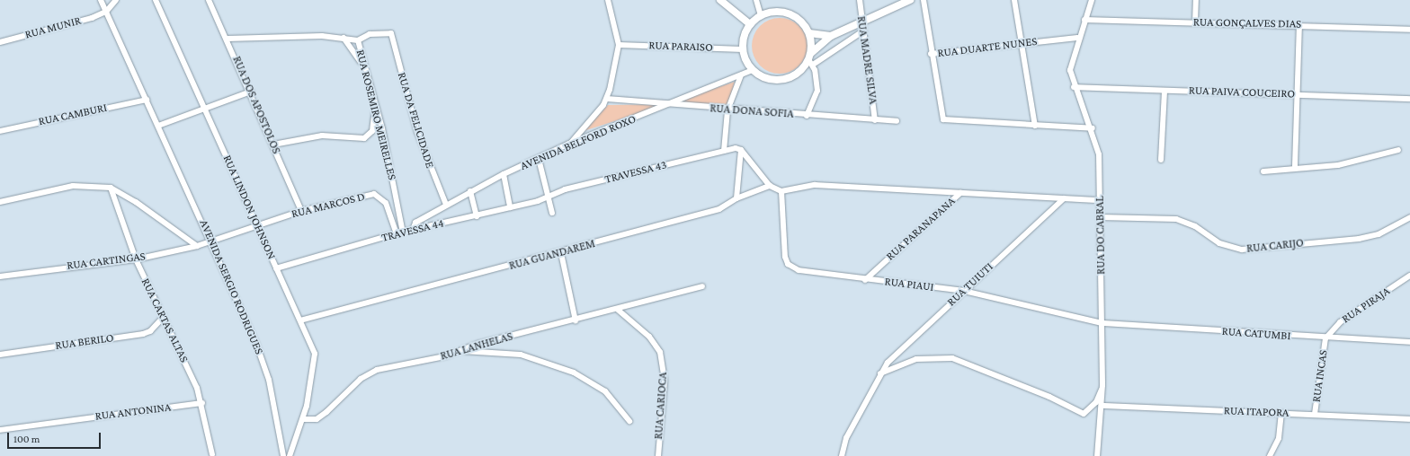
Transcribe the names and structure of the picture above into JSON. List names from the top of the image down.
{
  "streets": {
    "street": [
      "RUA GONÇALVES DIAS",
      "RUA MUNIR",
      "RUA PARAISO",
      "RUA DUARTE NUNES",
      "RUA MADRE SILVA",
      "RUA PAIVA COUCEIRO",
      "RUA DOS APOSTOLOS",
      "RUA DONA SOFIA",
      "RUA CAMBURI",
      "RUA ROSEMIRO MEIRELLES",
      "RUA DA FELICIDADE",
      "AVENIDA BELFORD ROXO",
      "TRAVESSA 43",
      "RUA MARCOS D",
      "RUA LINDON JOHNSON",
      "RUA PARANAPANA",
      "TRAVESSA 44",
      "RUA DO CABRAL",
      "RUA CARIJO",
      "RUA GUANDAREM",
      "RUA CARTINGAS",
      "RUA PIAUI",
      "RUA TUIUTI",
      "AVENIDA SERGIO RODRIGUES",
      "RUA PIRAJA",
      "RUA CARTAS ALTAS",
      "RUA CATUMBI",
      "RUA BERILO",
      "RUA LANHELAS",
      "RUA INCAS",
      "RUA CARIOCA",
      "RUA ANTONINA",
      "RUA ITAPORA"
    ]
  },
  "crossings": [
    ["RUA MUNIR", "AVENIDA SERGIO RODRIGUES"],
    ["RUA PARAISO", "AVENIDA BELFORD ROXO"],
    ["RUA DUARTE NUNES", "RUA DO CABRAL"],
    ["RUA MADRE SILVA", "RUA DONA SOFIA"],
    ["RUA PAIVA COUCEIRO", "RUA DO CABRAL"],
    ["RUA DOS APOSTOLOS", "RUA MARCOS D"],
    ["RUA DONA SOFIA", "AVENIDA BELFORD ROXO"],
    ["RUA CAMBURI", "AVENIDA SERGIO RODRIGUES"],
    ["RUA ROSEMIRO MEIRELLES", "RUA DA FELICIDADE"],
    ["RUA ROSEMIRO MEIRELLES", "TRAVESSA 44"],
    ["RUA DA FELICIDADE", "AVENIDA BELFORD ROXO"],
    ["AVENIDA BELFORD ROXO", "TRAVESSA 44"],
    ["TRAVESSA 43", "TRAVESSA 44"],
    ["RUA MARCOS D", "RUA LINDON JOHNSON"],
    ["RUA MARCOS D", "TRAVESSA 44"],
    ["RUA MARCOS D", "RUA CARTINGAS"],
    ["RUA MARCOS D", "AVENIDA SERGIO RODRIGUES"],
    ["RUA LINDON JOHNSON", "TRAVESSA 44"],
    ["RUA LINDON JOHNSON", "RUA GUANDAREM"],
    ["RUA LINDON JOHNSON", "RUA LANHELAS"],
    ["RUA PARANAPANA", "RUA PIAUI"],
    ["RUA DO CABRAL", "RUA CARIJO"],
    ["RUA DO CABRAL", "RUA PIAUI"],
    ["RUA DO CABRAL", "RUA CATUMBI"],
    ["RUA DO CABRAL", "RUA ITAPORA"],
    ["RUA CARTINGAS", "AVENIDA SERGIO RODRIGUES"],
    ["RUA CARTINGAS", "RUA CARTAS ALTAS"],
    ["RUA PIAUI", "RUA TUIUTI"],
    ["RUA PIAUI", "RUA CATUMBI"],
    ["RUA PIRAJA", "RUA CATUMBI"],
    ["RUA PIRAJA", "RUA INCAS"],
    ["RUA CARTAS ALTAS", "RUA BERILO"],
    ["RUA CARTAS ALTAS", "RUA ANTONINA"],
    ["RUA CATUMBI", "RUA INCAS"],
    ["RUA LANHELAS", "RUA CARIOCA"],
    ["RUA INCAS", "RUA ITAPORA"]
  ],
  "scale_bar": "100 m"
}
